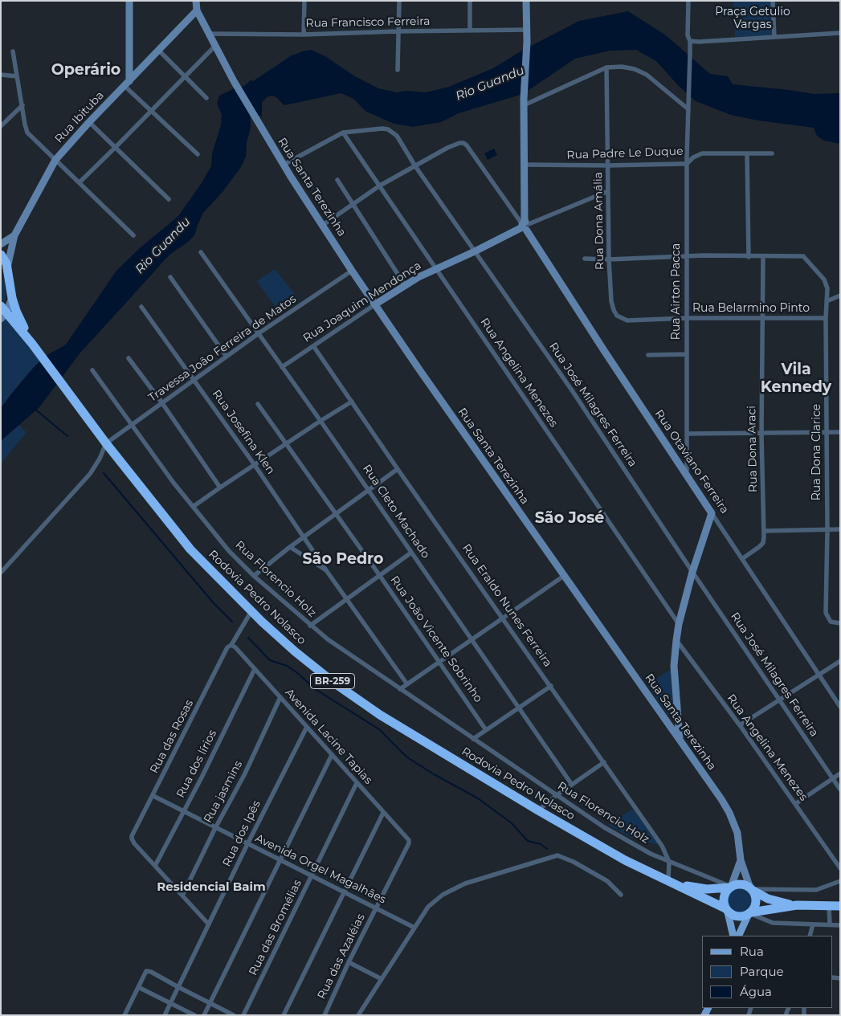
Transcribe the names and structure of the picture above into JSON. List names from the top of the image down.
{
  "streets": {
    "highway": ["Rodovia Pedro Nolasco", "BR-259"],
    "street": [
      "Rua Francisco Ferreira",
      "Rua Ibituba",
      "Rua Padre Le Duque",
      "Rua Santa Terezinha",
      "Rua Dona Amália",
      "Rua Airton Pacca",
      "Rua Joaquim Mendonça",
      "Rua Belarmino Pinto",
      "Travessa João Ferreira de Matos",
      "Rua Angelina Menezes",
      "Rua José Milagres Ferreira",
      "Rua Josefina Klen",
      "Rua Dona Araci",
      "Rua Dona Clarice",
      "Rua Otaviano Ferreira",
      "Rua Cleto Machado",
      "Rua Florencio Holz",
      "Rua Eraldo Nunes Ferreira",
      "Rua João Vicente Sobrinho",
      "Rua das Rosas",
      "Avenida Lacine Tapias",
      "Rua dos lírios",
      "Rua jasmins",
      "Rua dos Ipês",
      "Avenida Orgel Magalhães",
      "Rua das Bromélias",
      "Rua das Azaléias"
    ]
  },
  "crossings": [
    ["Rua Francisco Ferreira", "Rua Santa Terezinha"],
    ["Rua Ibituba", "Rua Santa Terezinha"],
    ["Rua Ibituba", "Rodovia Pedro Nolasco"],
    ["Rua Padre Le Duque", "Rua Dona Amália"],
    ["Rua Padre Le Duque", "Rua Airton Pacca"],
    ["Rua Santa Terezinha", "Rua Joaquim Mendonça"],
    ["Rua Santa Terezinha", "Travessa João Ferreira de Matos"],
    ["Rua Santa Terezinha", "Rua José Milagres Ferreira"],
    ["Rua Dona Amália", "Rua Joaquim Mendonça"],
    ["Rua Dona Amália", "Rua Belarmino Pinto"],
    ["Rua Airton Pacca", "Rua Belarmino Pinto"],
    ["Rua Airton Pacca", "Rua Otaviano Ferreira"],
    ["Rua Joaquim Mendonça", "Rua Angelina Menezes"],
    ["Rua Joaquim Mendonça", "Rua José Milagres Ferreira"],
    ["Rua Joaquim Mendonça", "Rua Otaviano Ferreira"],
    ["Rua Joaquim Mendonça", "Rua Cleto Machado"],
    ["Rua Joaquim Mendonça", "Rua Eraldo Nunes Ferreira"],
    ["Rua Belarmino Pinto", "Rua Dona Araci"],
    ["Rua Belarmino Pinto", "Rua Dona Clarice"],
    ["Travessa João Ferreira de Matos", "Rua Josefina Klen"],
    ["Travessa João Ferreira de Matos", "Rua Cleto Machado"],
    ["Travessa João Ferreira de Matos", "Rua Florencio Holz"],
    ["Travessa João Ferreira de Matos", "Rodovia Pedro Nolasco"],
    ["Rua Angelina Menezes", "Rua José Milagres Ferreira"],
    ["Rua José Milagres Ferreira", "Rua Otaviano Ferreira"],
    ["Rua Dona Araci", "Rua Dona Clarice"],
    ["Rua Dona Araci", "Rua Otaviano Ferreira"],
    ["Rua Florencio Holz", "Rodovia Pedro Nolasco"],
    ["Rua Florencio Holz", "Rua Eraldo Nunes Ferreira"],
    ["Rodovia Pedro Nolasco", "Rua Eraldo Nunes Ferreira"],
    ["Rodovia Pedro Nolasco", "Rua das Rosas"],
    ["Rua das Rosas", "Avenida Lacine Tapias"],
    ["Rua das Rosas", "Rua dos lírios"],
    ["Rua das Rosas", "Avenida Orgel Magalhães"],
    ["Avenida Lacine Tapias", "Rua dos lírios"],
    ["Avenida Lacine Tapias", "Rua jasmins"],
    ["Avenida Lacine Tapias", "Rua dos Ipês"],
    ["Avenida Lacine Tapias", "Rua das Bromélias"],
    ["Avenida Lacine Tapias", "Rua das Azaléias"],
    ["Rua dos lírios", "Avenida Orgel Magalhães"],
    ["Rua jasmins", "Avenida Orgel Magalhães"],
    ["Rua dos Ipês", "Avenida Orgel Magalhães"],
    ["Avenida Orgel Magalhães", "Rua das Bromélias"],
    ["Avenida Orgel Magalhães", "Rua das Azaléias"]
  ],
  "districts": [
    "Operário",
    "Vila Kennedy",
    "São José",
    "São Pedro",
    "Residencial Baim"
  ],
  "water": ["Rio Guandu"],
  "parks": ["Praça Getulio Vargas"],
  "legend": ["Rua", "Parque", "Água"]
}
